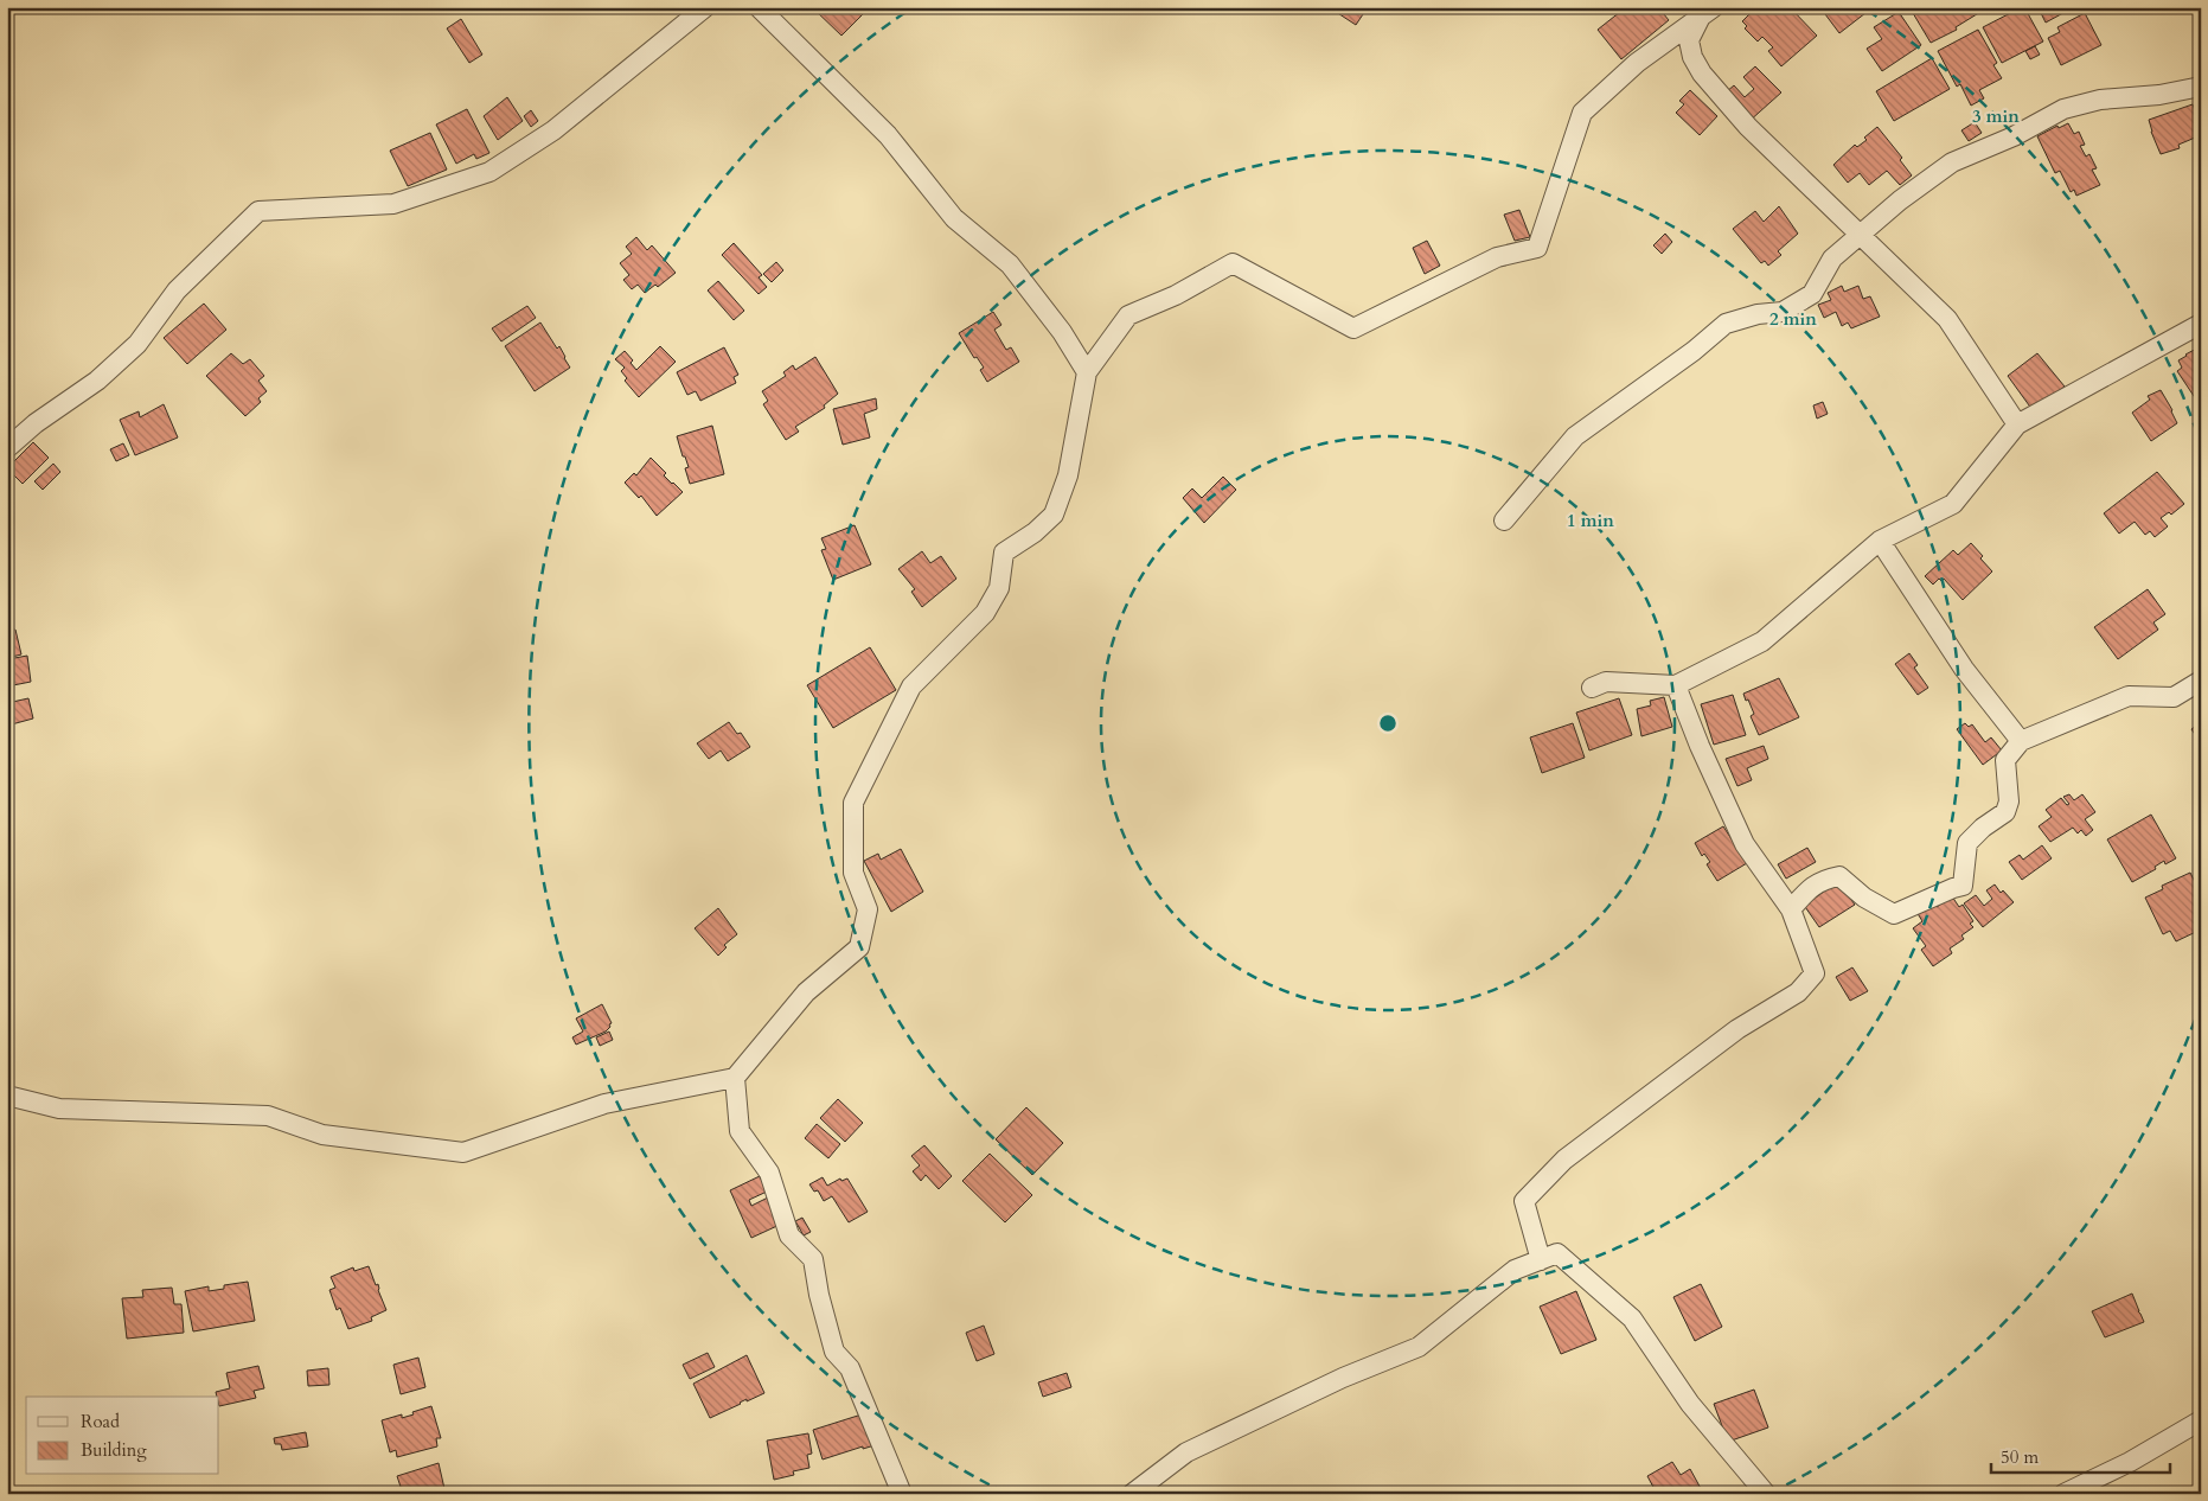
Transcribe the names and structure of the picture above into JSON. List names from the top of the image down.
{
  "legend": ["Road", "Building"],
  "scale_bar": "50 m",
  "rings": ["3 min", "2 min", "1 min"]
}
